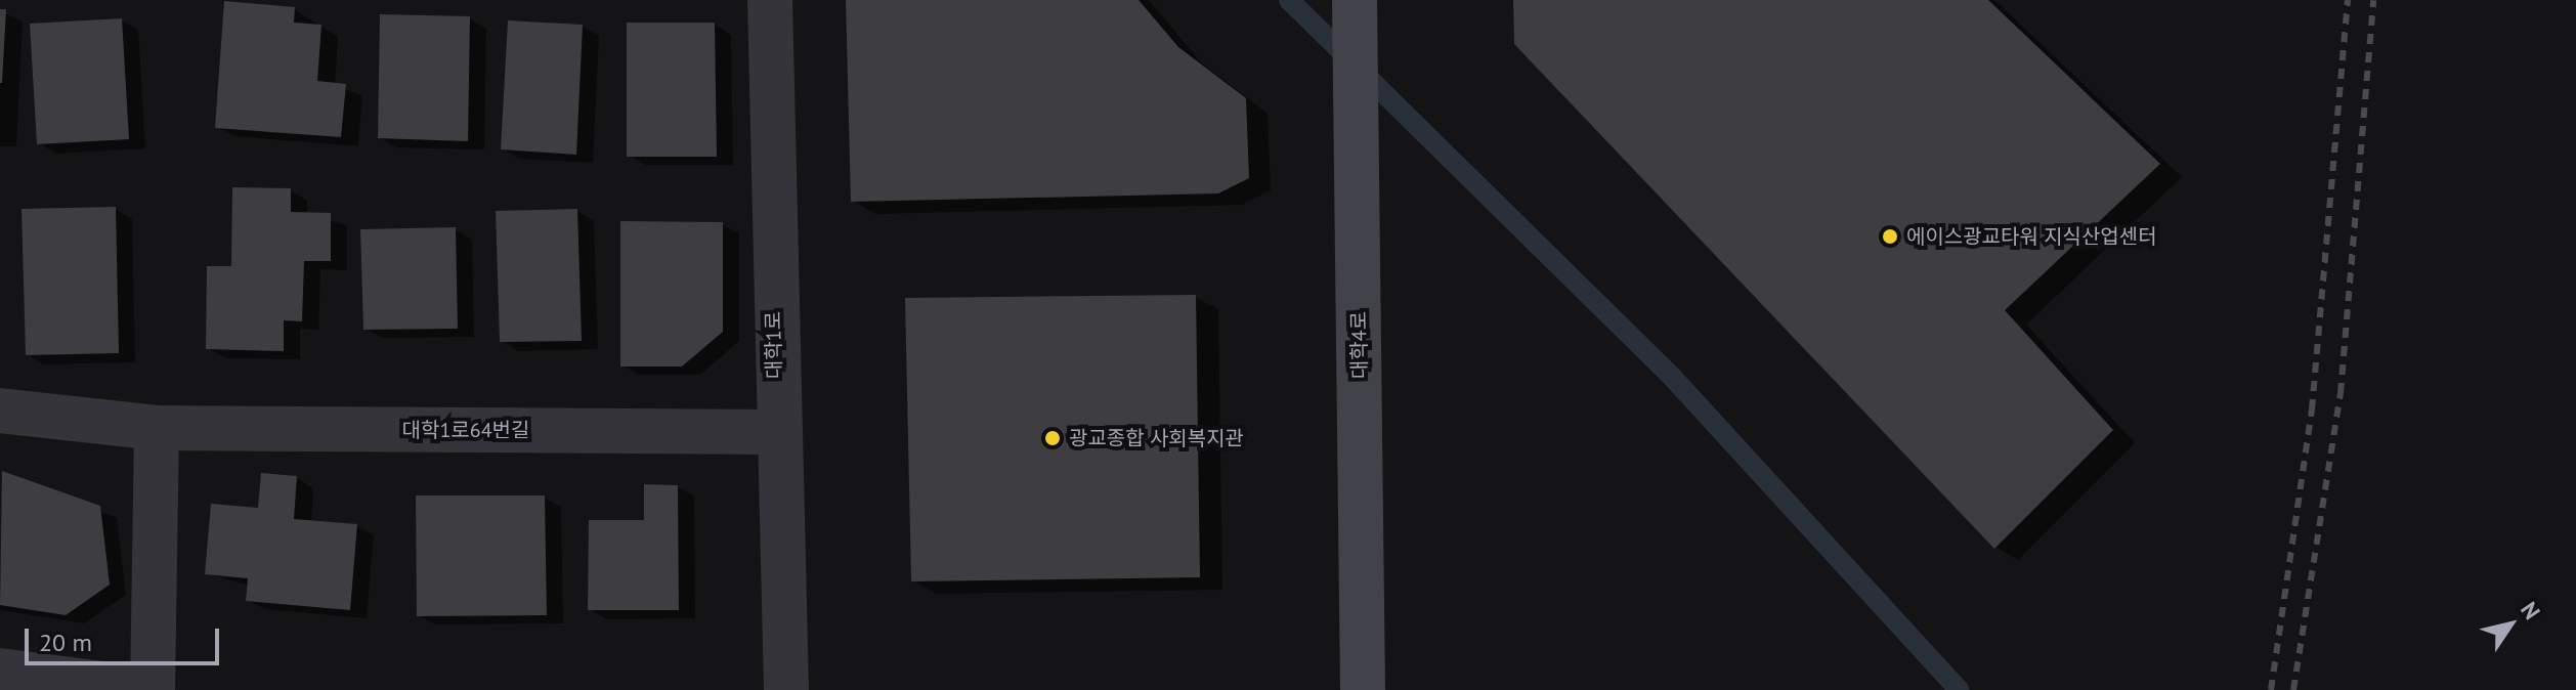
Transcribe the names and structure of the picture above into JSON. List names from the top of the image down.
{
  "streets": {
    "street": ["대학1로", "대학4로", "대학1로64번길"]
  },
  "crossings": [
    ["대학1로", "대학1로64번길"]
  ],
  "places": ["에이스광교타워 지식산업센터", "광교종합 사회복지관"],
  "scale_bar": "20 m",
  "north": "top right"
}
